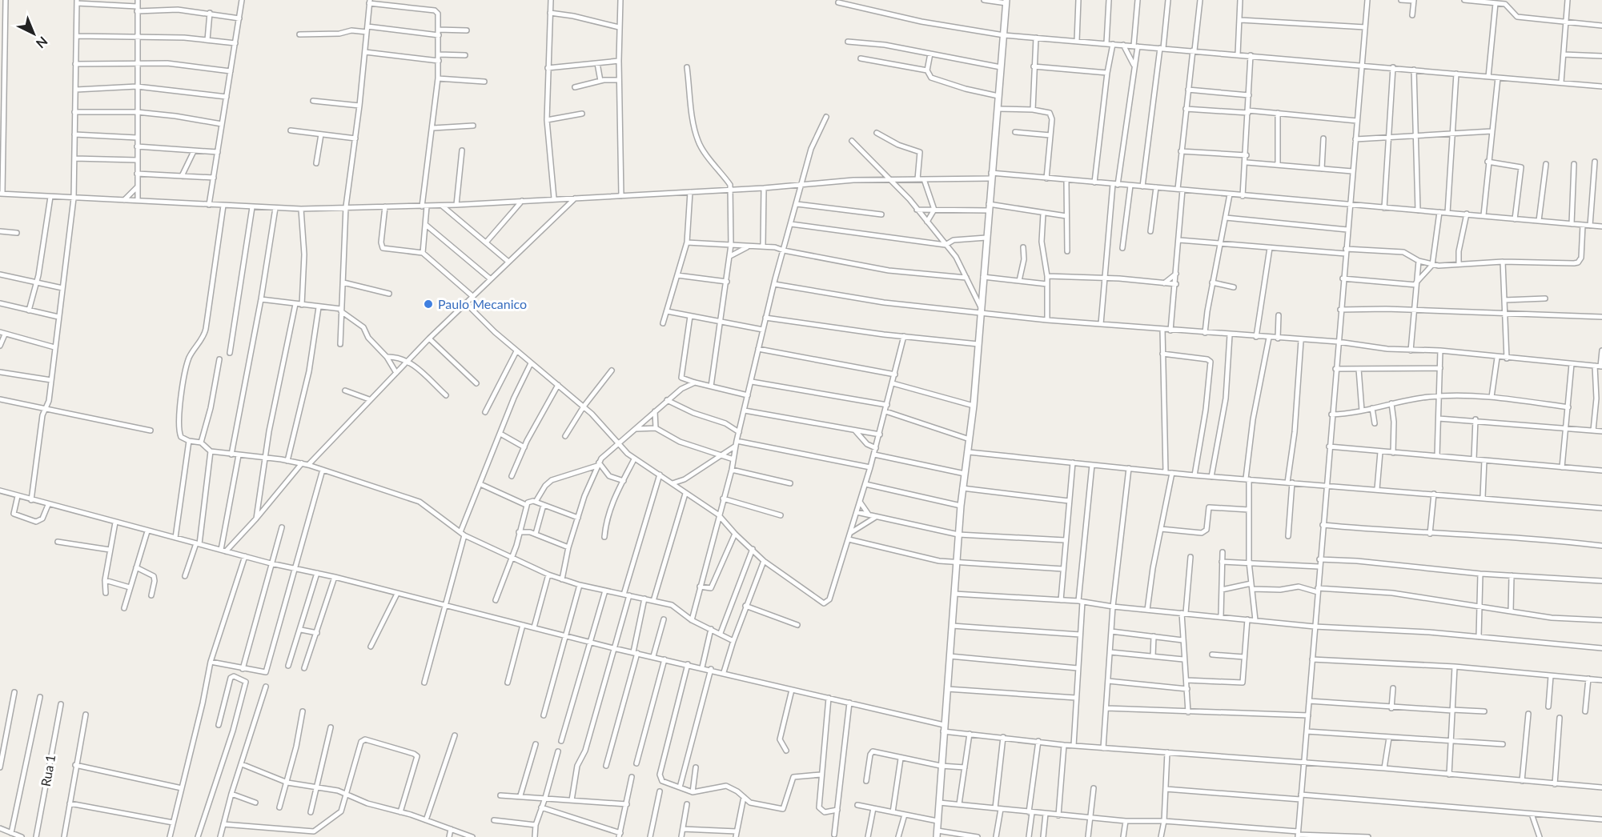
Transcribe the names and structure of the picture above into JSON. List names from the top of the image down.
{
  "streets": {
    "street": ["Rua 1"]
  },
  "places": ["Paulo Mecanico"],
  "north": "bottom right"
}
